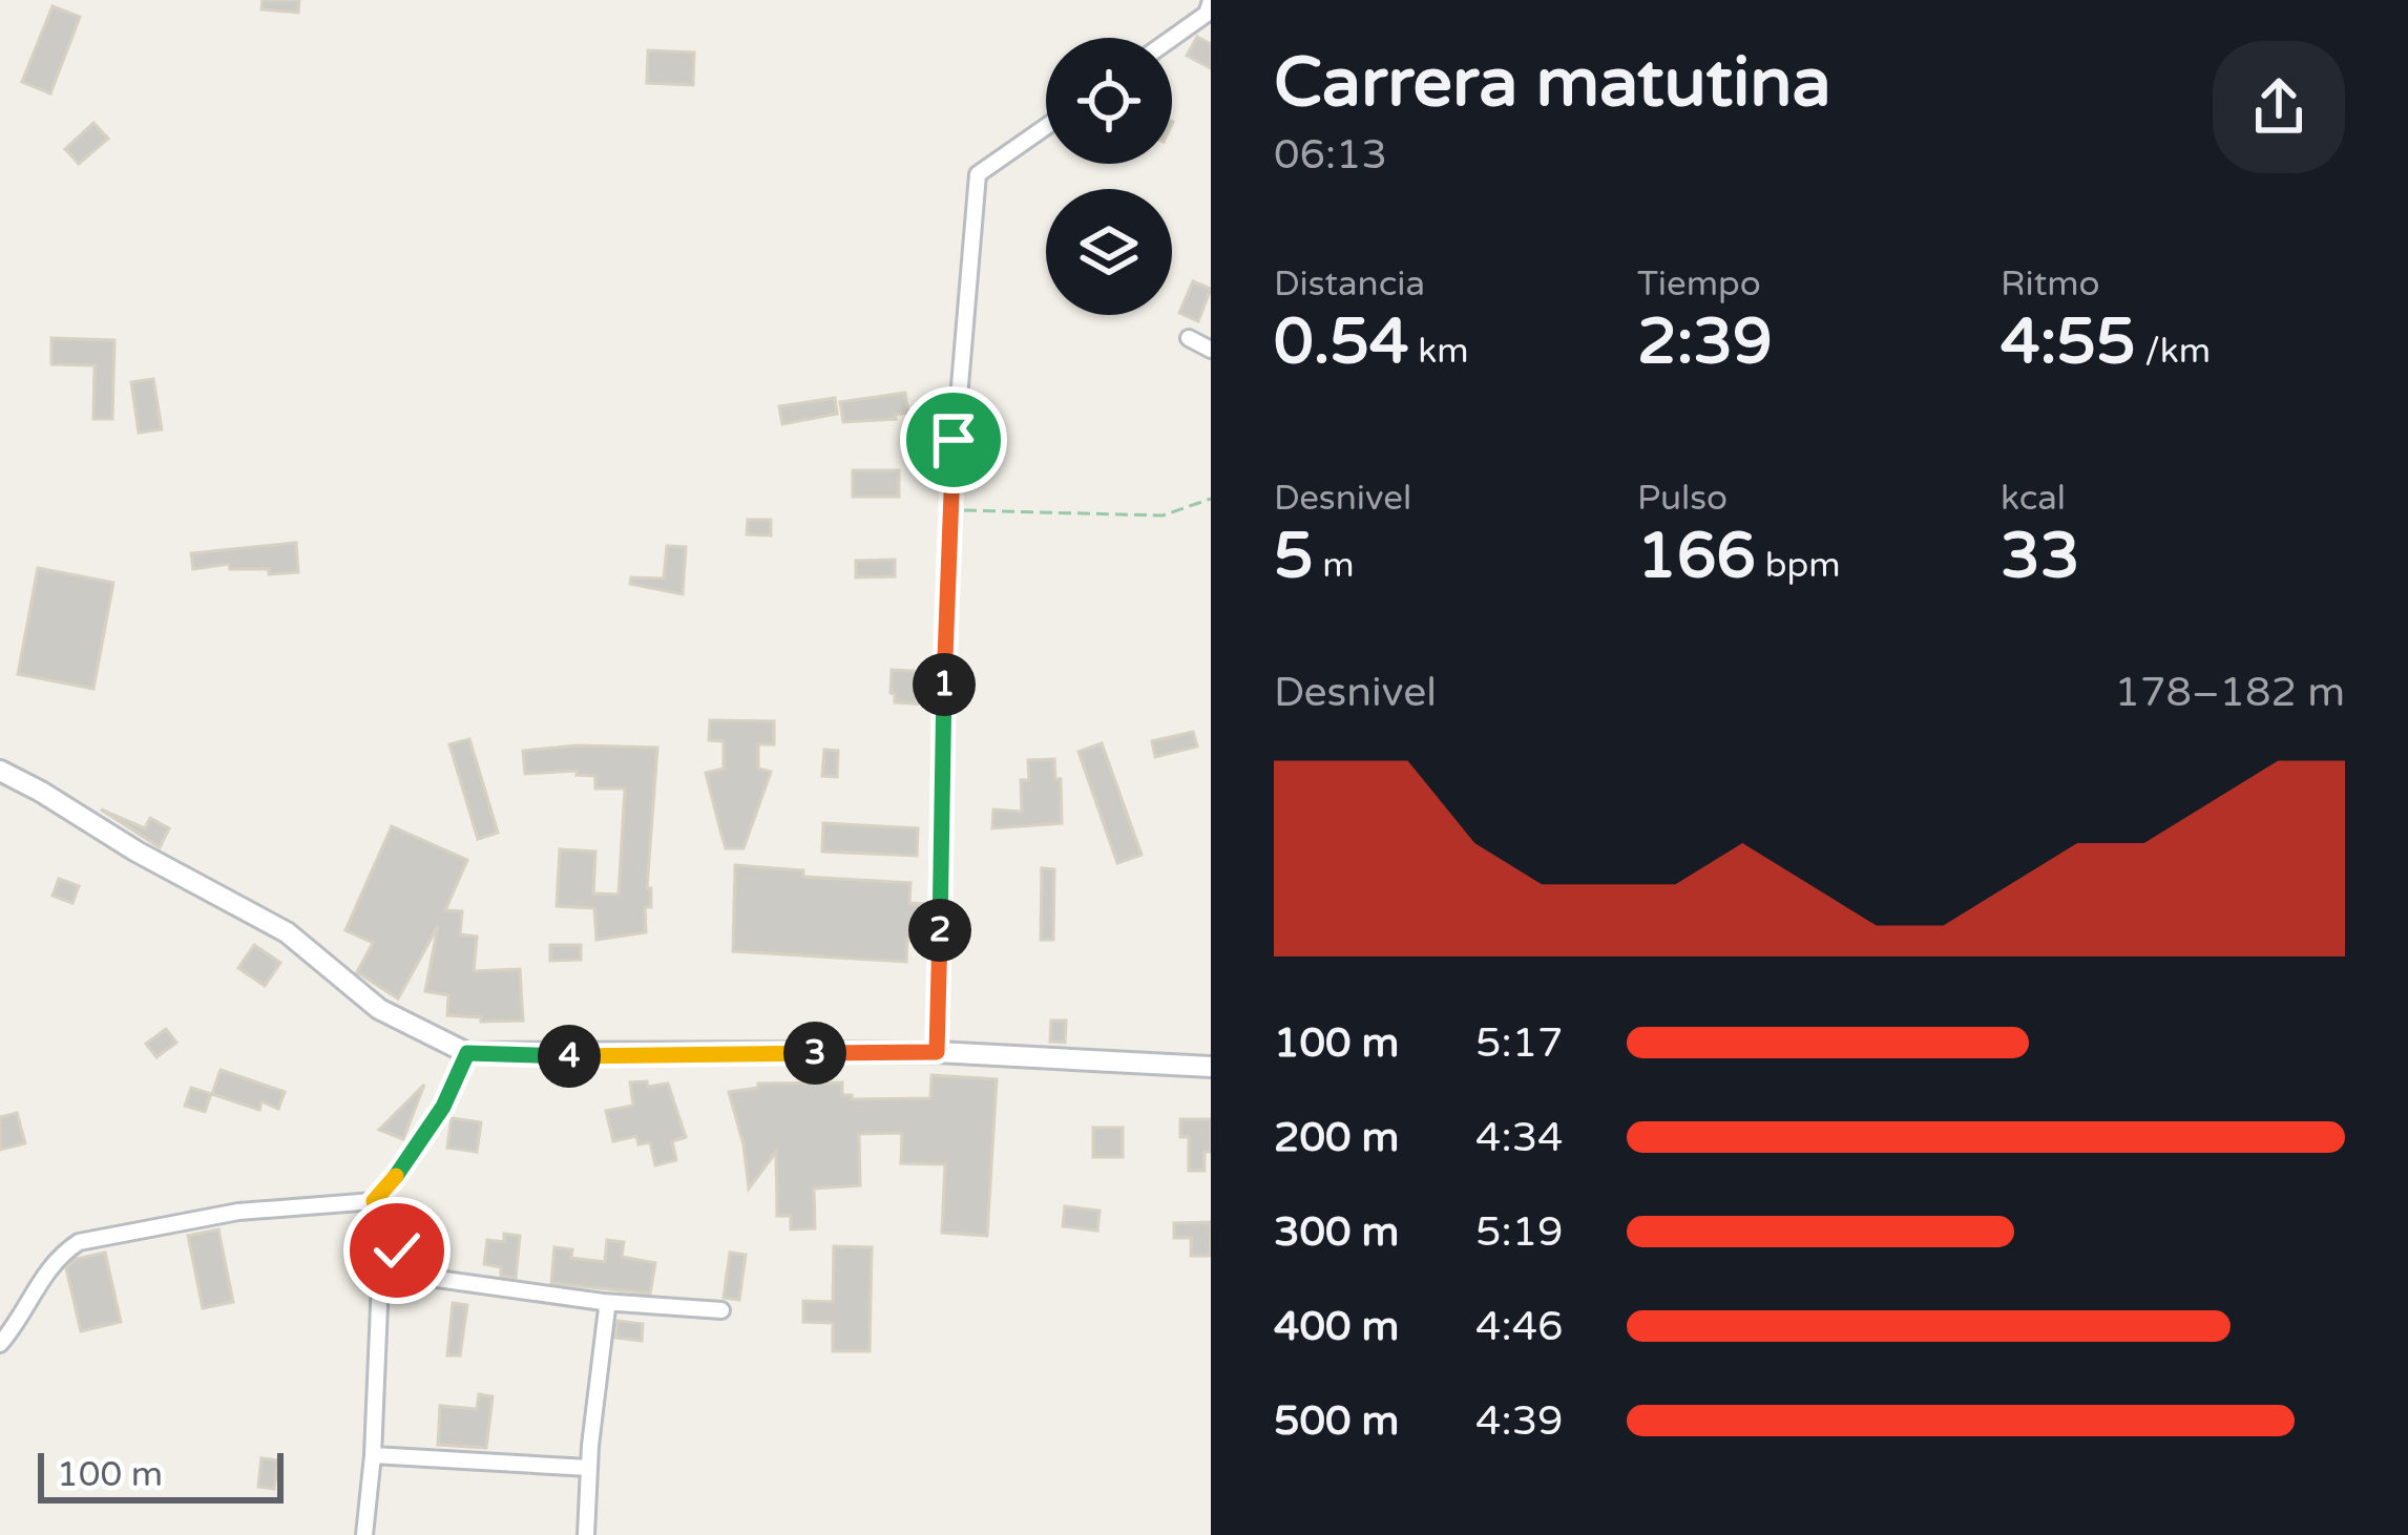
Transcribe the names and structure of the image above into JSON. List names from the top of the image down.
{
  "scale_bar": "100 m",
  "page": {
    "heading": ["Carrera matutina", "06:13"],
    "stats": [
      ["Distancia", "0.54 km"],
      ["Tiempo", "2:39"],
      ["Ritmo", "4:55 /km"],
      ["Desnivel", "5 m"],
      ["Pulso", "166 bpm"],
      ["kcal", "33"]
    ],
    "chart": ["Desnivel", "178–182 m"],
    "pins": [
      "1",
      "2",
      "3",
      "4"
    ],
    "list": [
      {
        "name": "100 m",
        "note": "5:17"
      },
      {
        "name": "200 m",
        "note": "4:34"
      },
      {
        "name": "300 m",
        "note": "5:19"
      },
      {
        "name": "400 m",
        "note": "4:46"
      },
      {
        "name": "500 m",
        "note": "4:39"
      }
    ],
    "scale": "100 m"
  }
}
